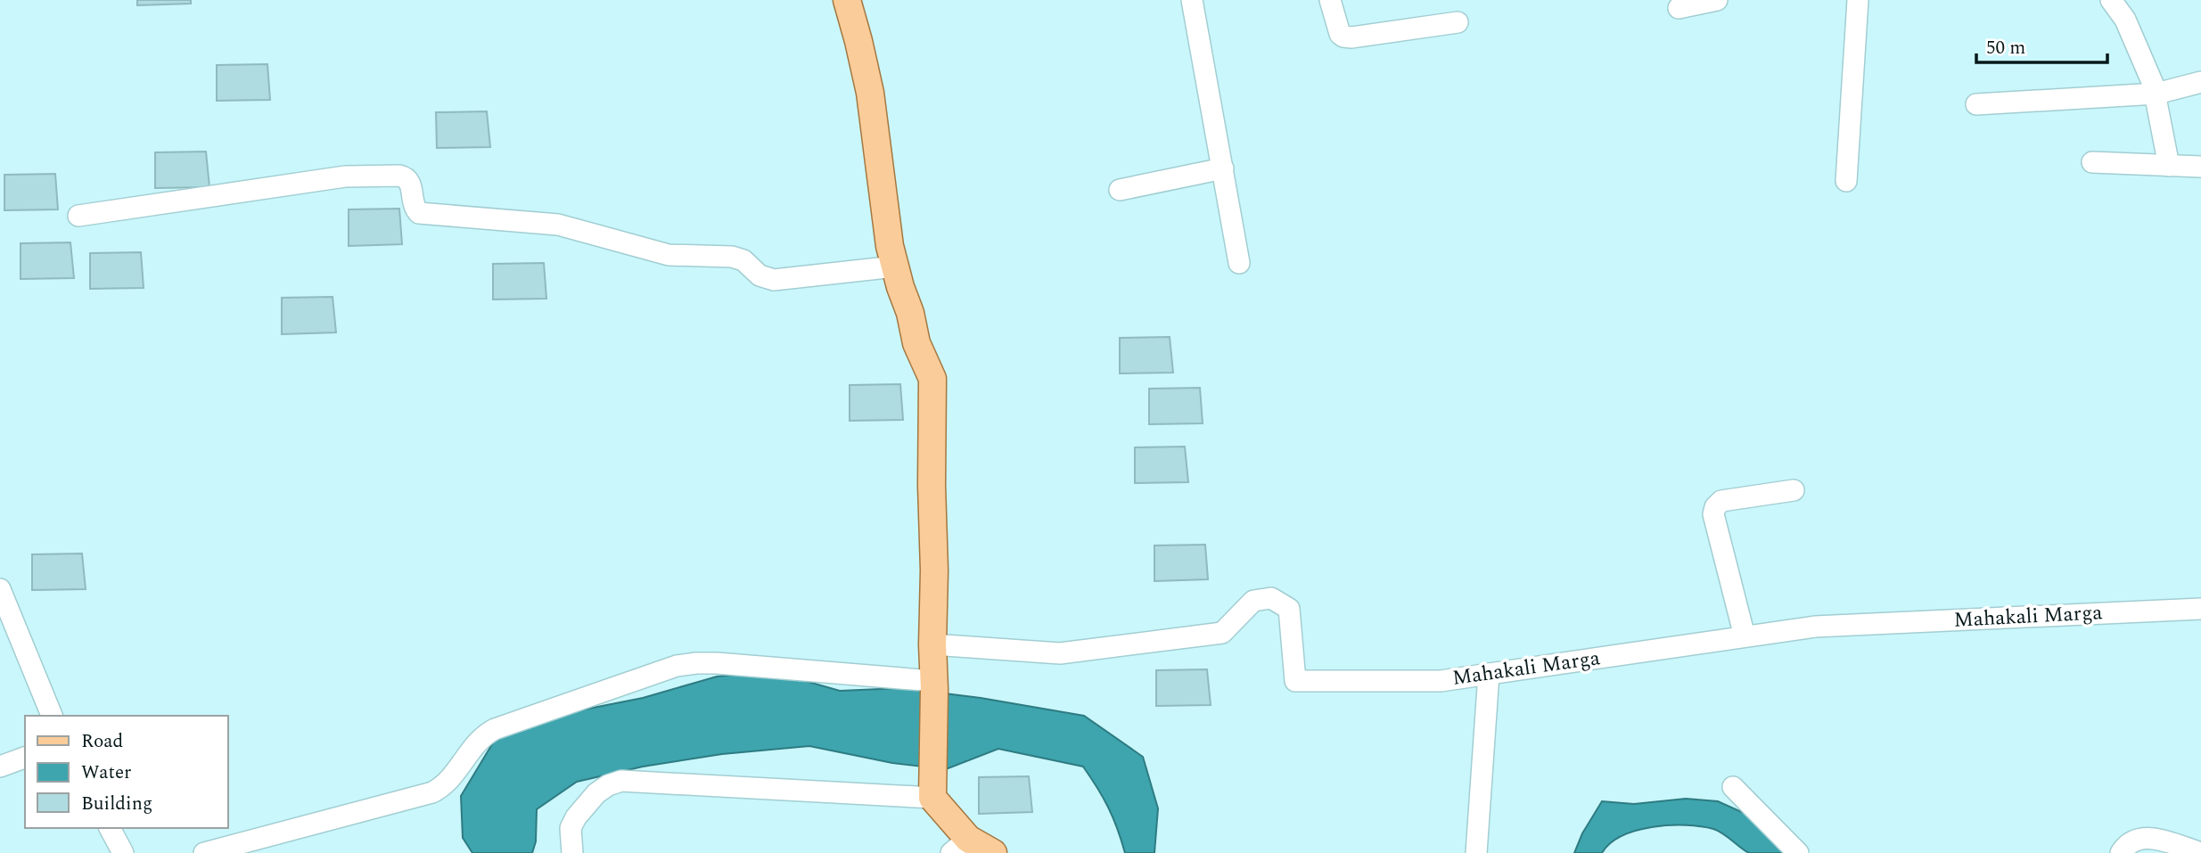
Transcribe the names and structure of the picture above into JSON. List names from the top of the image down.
{
  "streets": {
    "street": ["Mahakali Marga"]
  },
  "legend": ["Road", "Water", "Building"],
  "scale_bar": "50 m"
}
